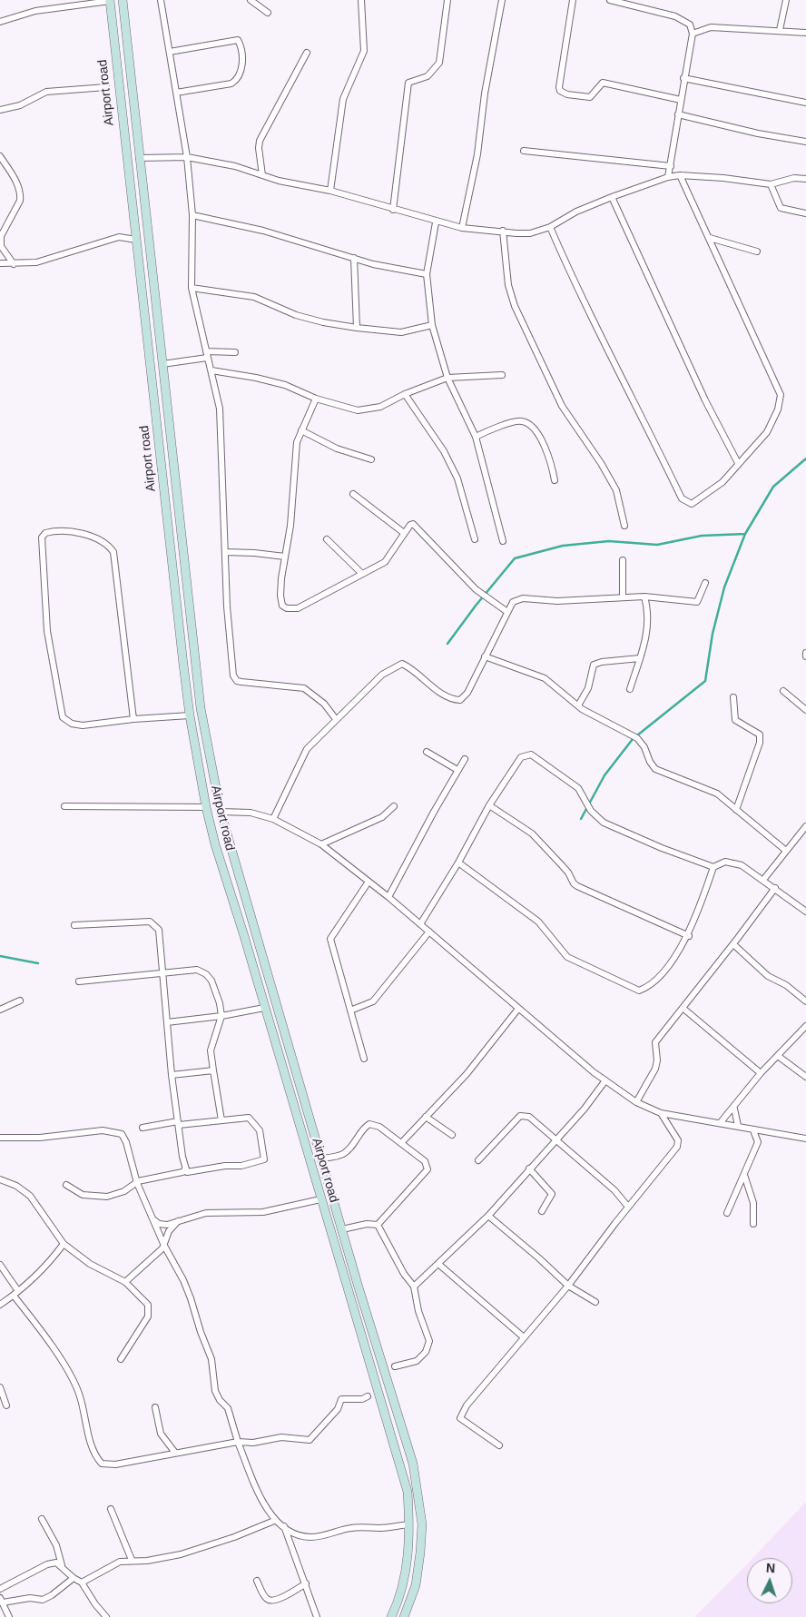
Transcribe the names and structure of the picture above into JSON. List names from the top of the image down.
{
  "streets": {
    "main road": ["Airport road"]
  },
  "north": "top"
}
